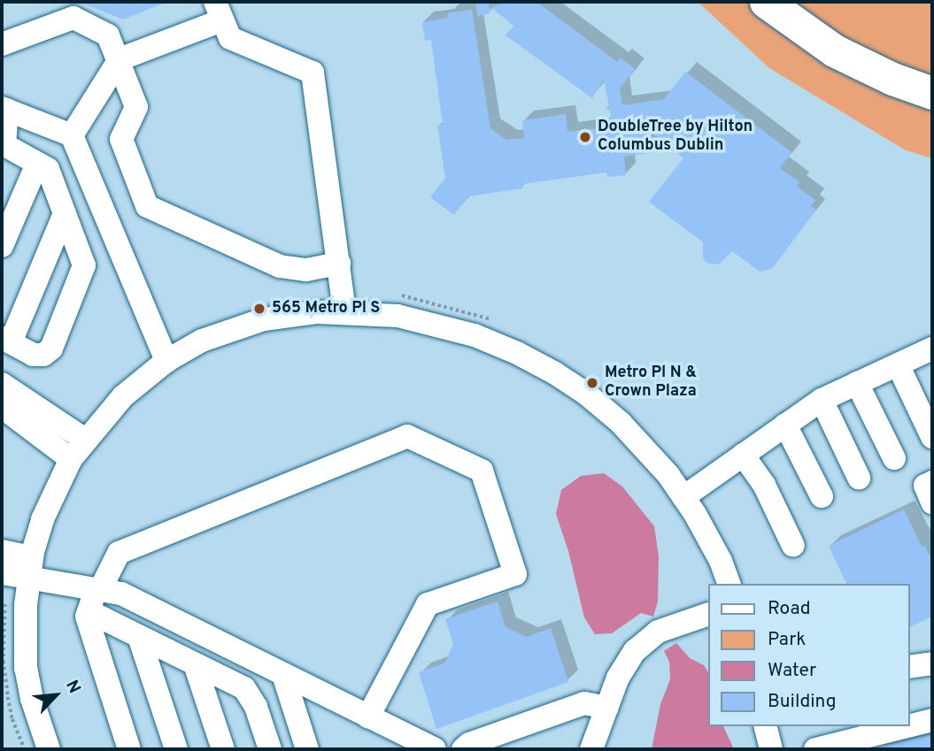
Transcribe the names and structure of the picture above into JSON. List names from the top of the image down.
{
  "places": ["DoubleTree by Hilton Columbus Dublin", "565 Metro Pl S", "Metro Pl N & Crown Plaza"],
  "legend": [
    "Road",
    "Park",
    "Water",
    "Building"
  ],
  "north": "top right"
}
